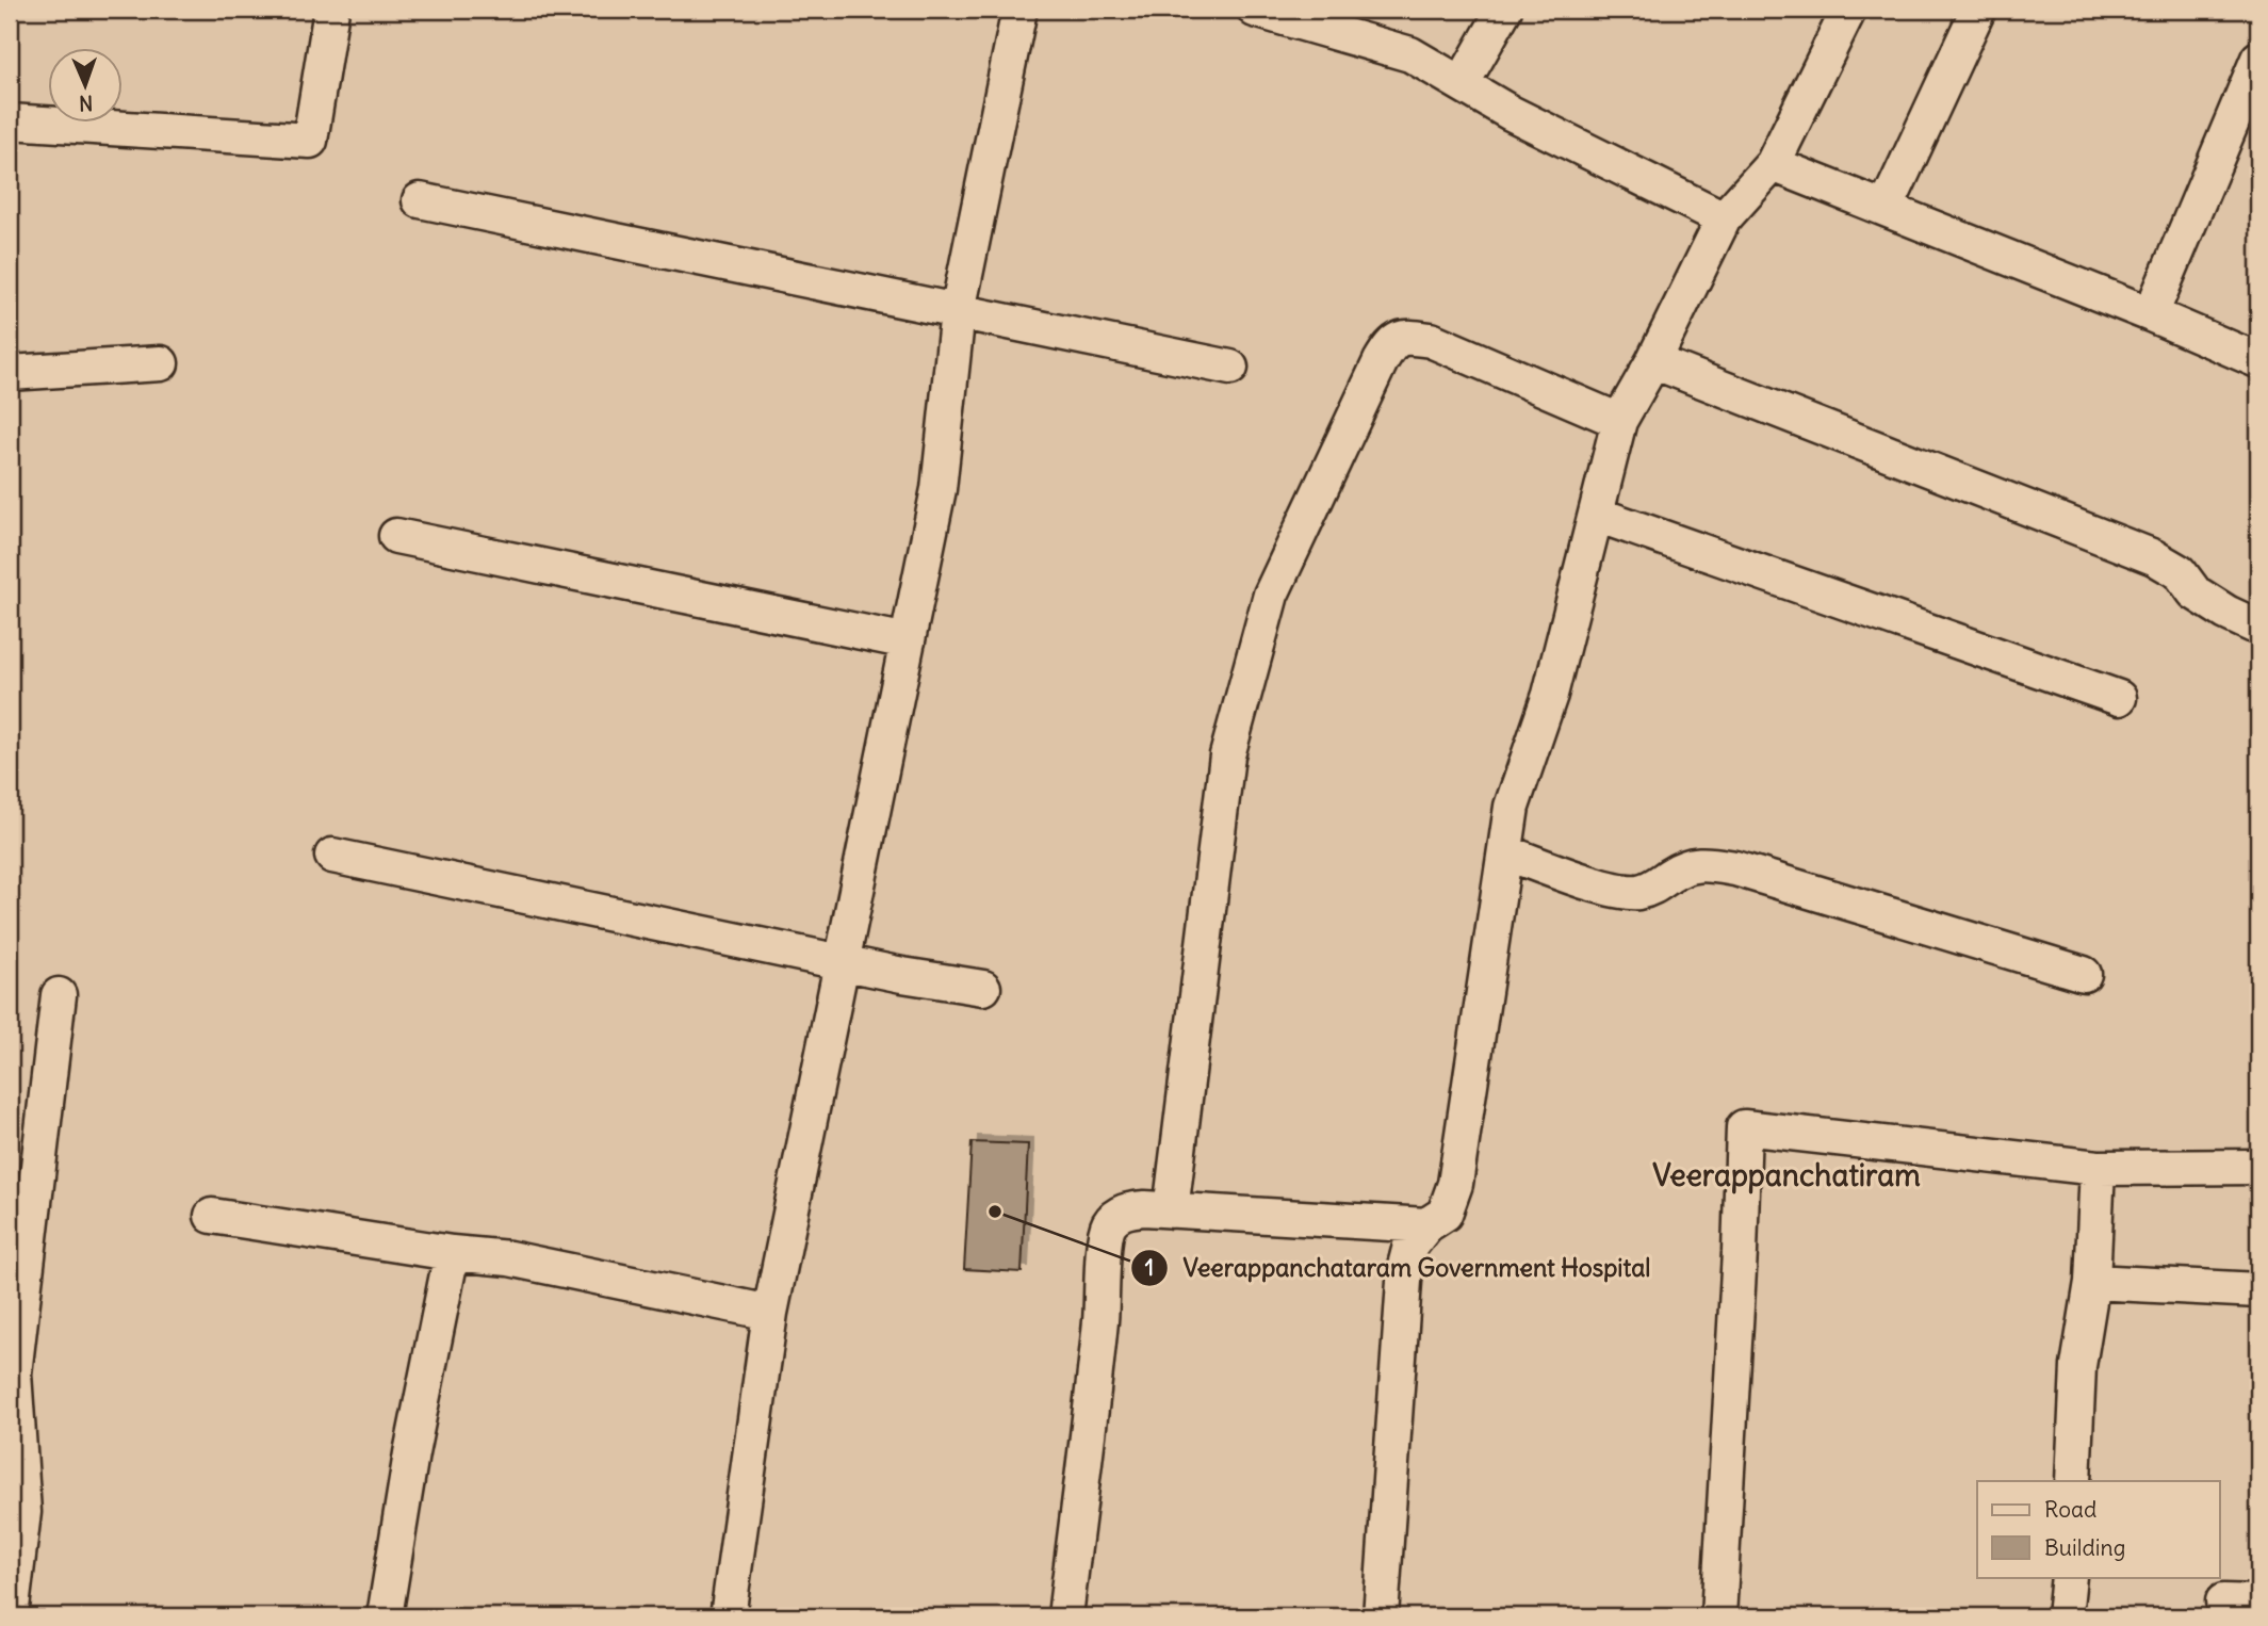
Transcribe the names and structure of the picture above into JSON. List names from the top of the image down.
{
  "districts": ["Veerappanchatiram"],
  "places": ["Veerappanchataram Government Hospital"],
  "legend": ["Road", "Building"],
  "north": "bottom"
}
